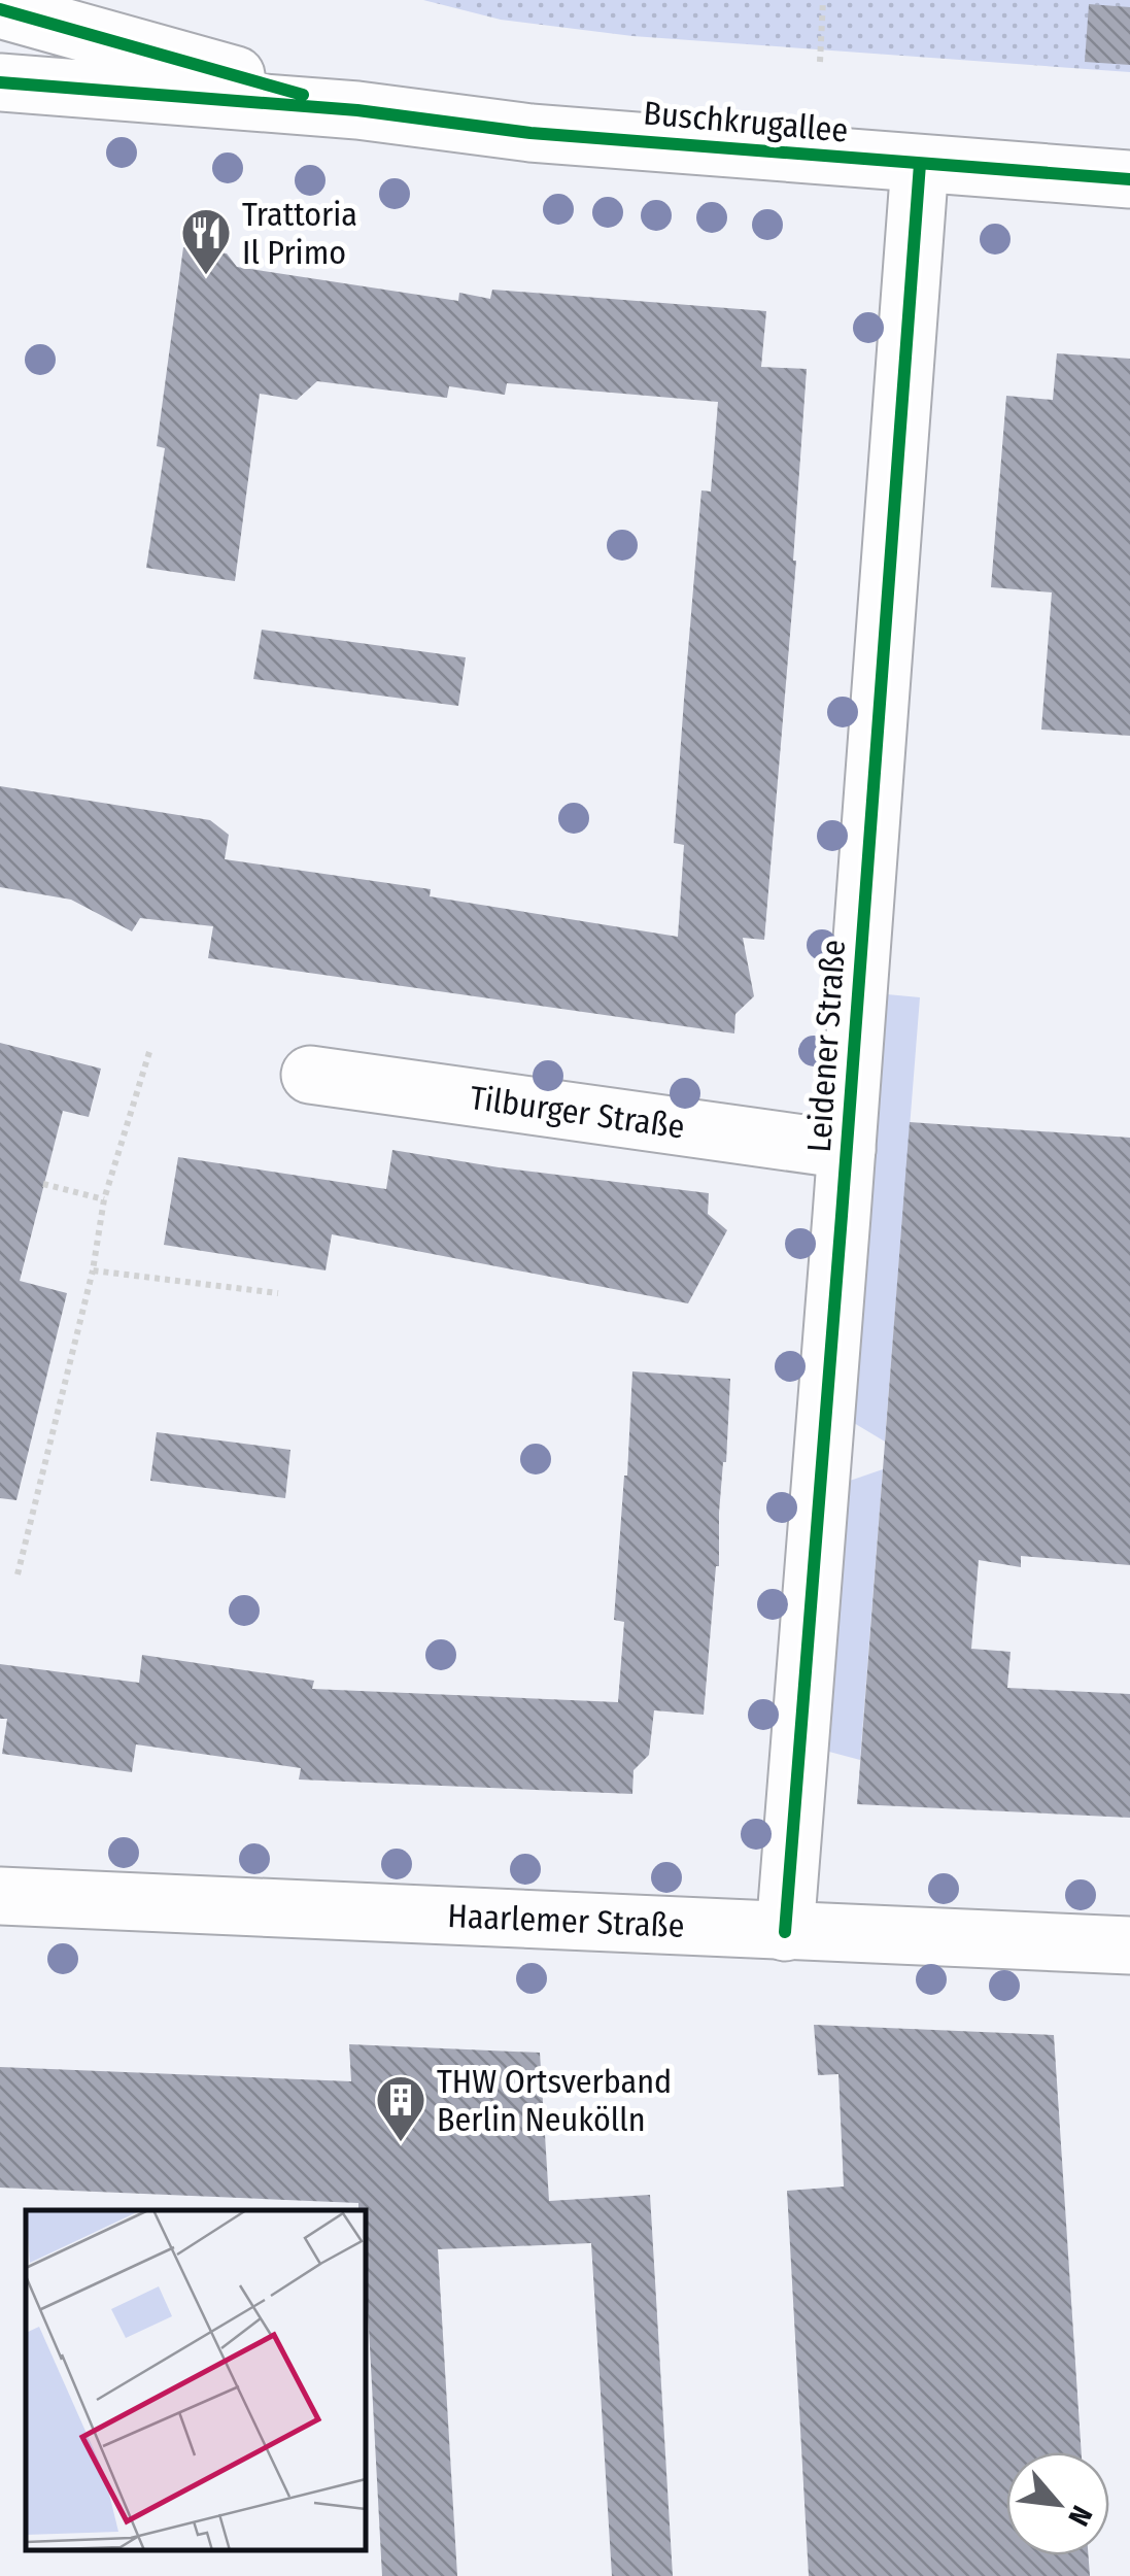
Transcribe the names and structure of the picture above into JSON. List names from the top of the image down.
{
  "streets": {
    "street": [
      "Buschkrugallee",
      "Leidener Straße",
      "Tilburger Straße",
      "Haarlemer Straße"
    ]
  },
  "crossings": [
    ["Buschkrugallee", "Leidener Straße"],
    ["Leidener Straße", "Tilburger Straße"],
    ["Leidener Straße", "Haarlemer Straße"]
  ],
  "places": {
    "restaurant": ["Trattoria Il Primo"],
    "building": ["THW Ortsverband Berlin Neukölln"]
  },
  "north": "bottom right"
}
